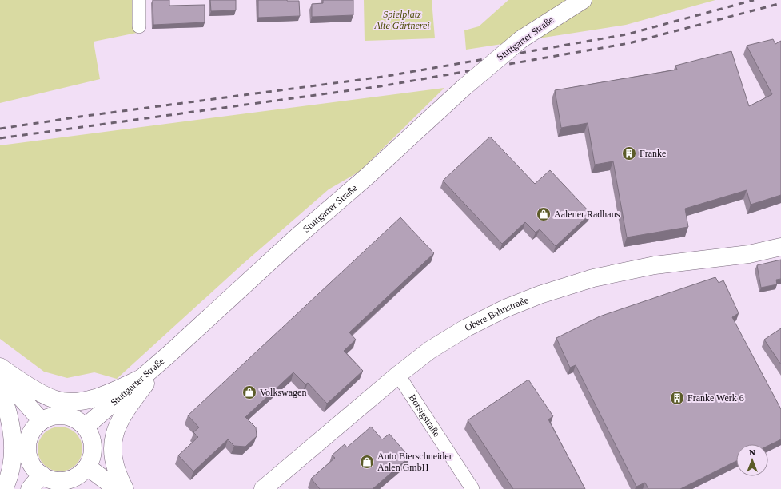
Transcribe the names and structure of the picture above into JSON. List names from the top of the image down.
{
  "streets": {
    "main road": ["Stuttgarter Straße", "Obere Bahnstraße"],
    "street": ["Borsigstraße"]
  },
  "crossings": [
    ["Obere Bahnstraße", "Borsigstraße"]
  ],
  "parks": ["Spielplatz Alte Gärtnerei"],
  "places": {
    "building": ["Franke", "Franke Werk 6"],
    "shop": ["Aalener Radhaus", "Volkswagen", "Auto Bierschneider Aalen GmbH"]
  },
  "north": "top"
}
